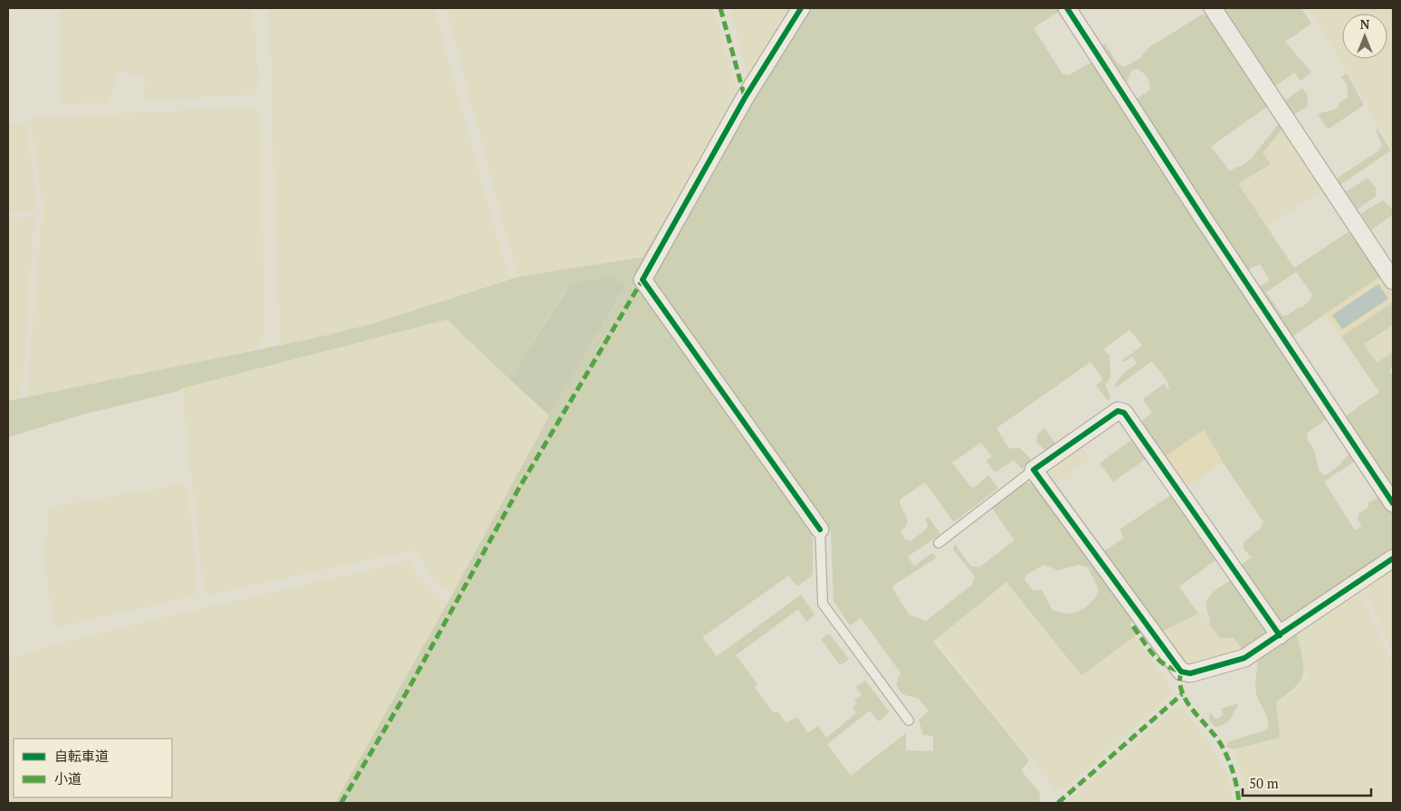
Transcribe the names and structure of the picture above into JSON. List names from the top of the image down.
{
  "legend": ["自転車道", "小道"],
  "scale_bar": "50 m",
  "north": "top"
}
